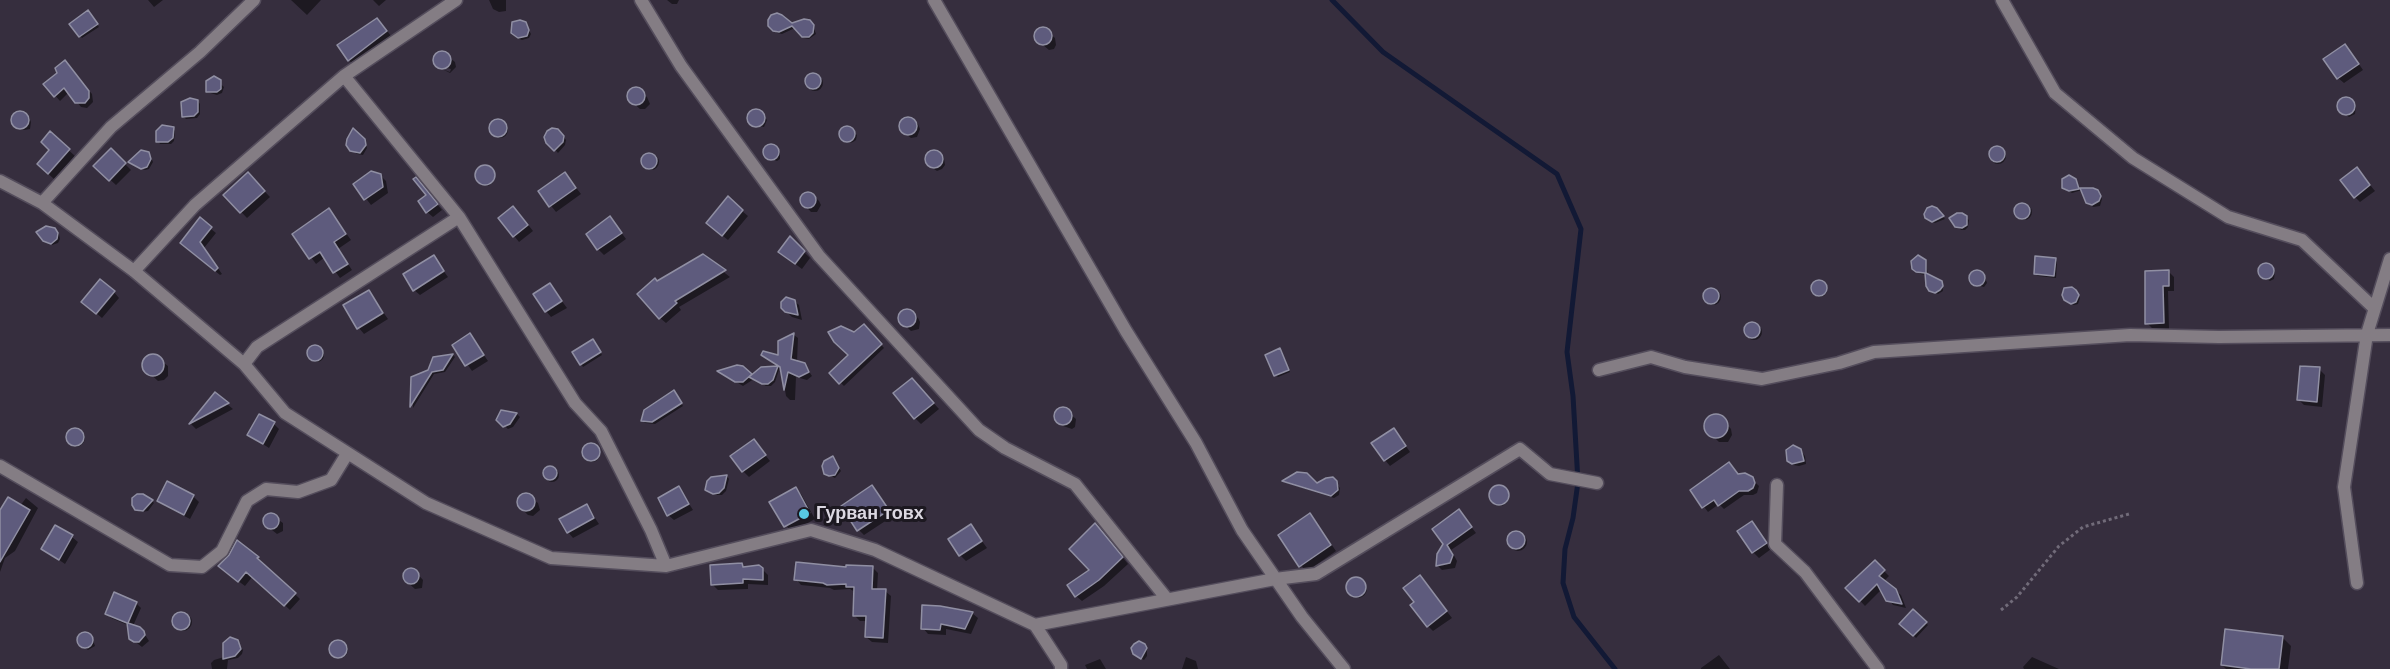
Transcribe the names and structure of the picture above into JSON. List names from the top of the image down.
{
  "places": ["Гурван товх"]
}
